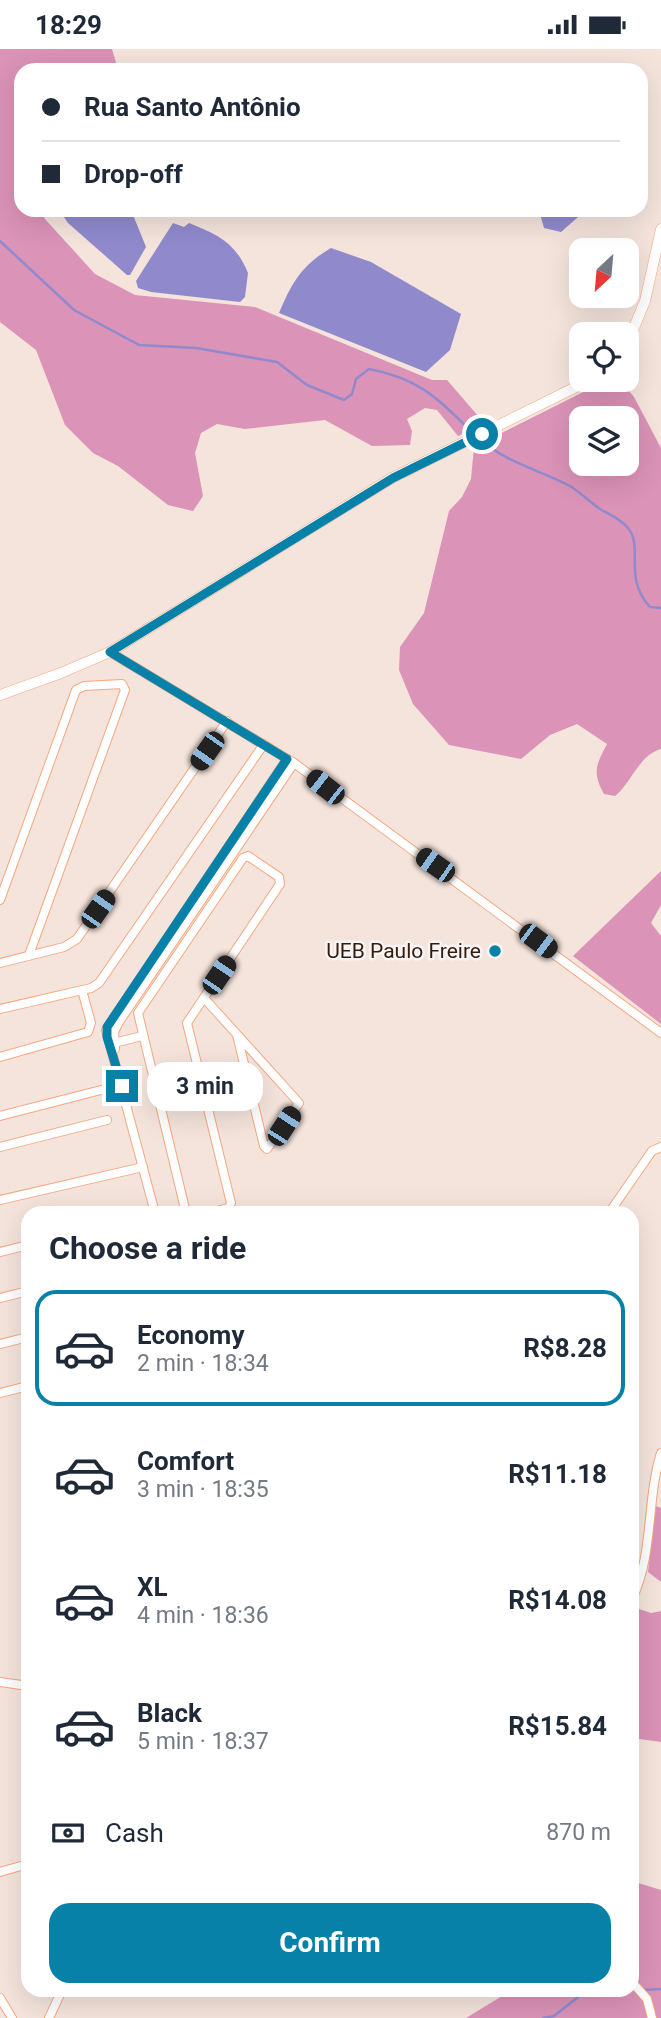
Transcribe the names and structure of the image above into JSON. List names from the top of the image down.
{
  "places": ["UEB Paulo Freire"],
  "north": "bottom left",
  "page": {
    "status": "18:29",
    "banner": ["Rua Santo Antônio", "Drop-off"],
    "bubble": "3 min",
    "heading": "Choose a ride",
    "list": [
      {
        "name": "Economy",
        "note": "2 min · 18:34",
        "value": "R$8.28"
      },
      {
        "name": "Comfort",
        "note": "3 min · 18:35",
        "value": "R$11.18"
      },
      {
        "name": "XL",
        "note": "4 min · 18:36",
        "value": "R$14.08"
      },
      {
        "name": "Black",
        "note": "5 min · 18:37",
        "value": "R$15.84"
      }
    ],
    "pay": ["Cash", "870 m"],
    "buttons": "Confirm"
  }
}
